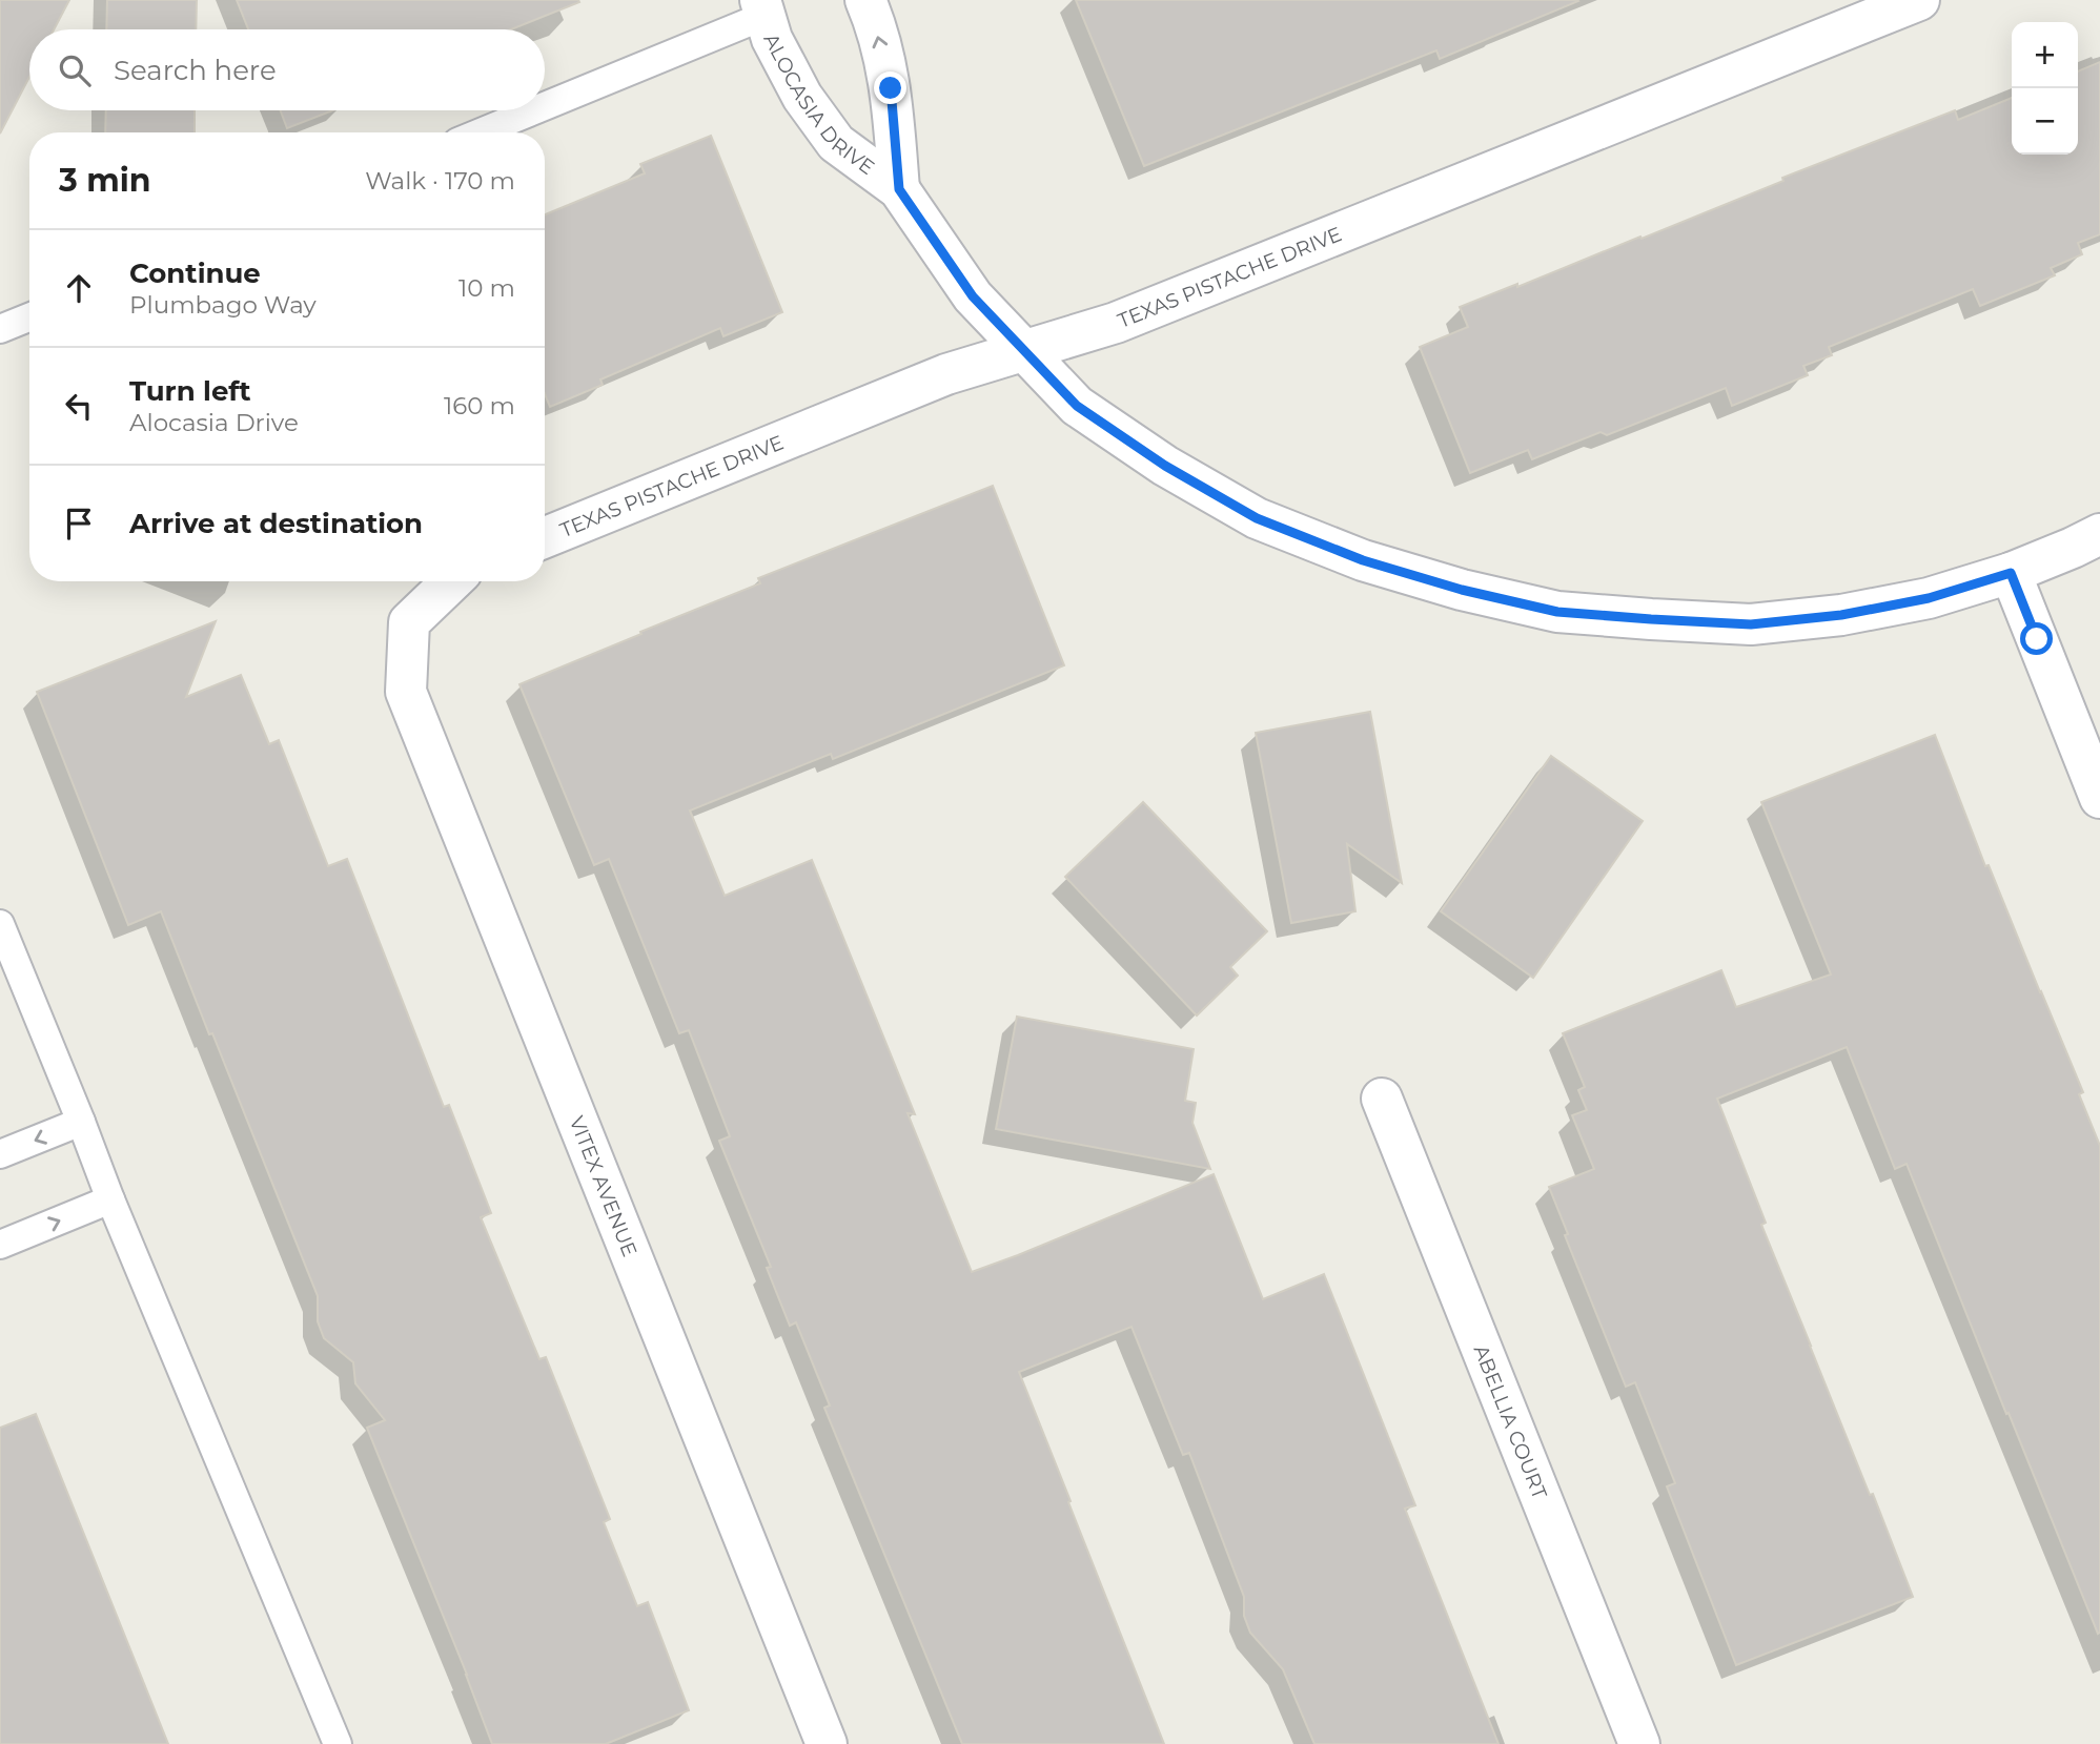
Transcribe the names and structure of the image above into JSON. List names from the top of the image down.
{
  "streets": {
    "street": [
      "ALOCASIA DRIVE",
      "TEXAS PISTACHE DRIVE",
      "VITEX AVENUE",
      "ABELLIA COURT"
    ]
  },
  "crossings": [
    ["ALOCASIA DRIVE", "TEXAS PISTACHE DRIVE"]
  ],
  "page": {
    "map_buttons": ["+", "−"],
    "search": "Search here",
    "heading": ["3 min", "Walk · 170 m"],
    "list": [
      ["Continue", "Plumbago Way", "10 m"],
      ["Turn left", "Alocasia Drive", "160 m"],
      "Arrive at destination"
    ]
  }
}
